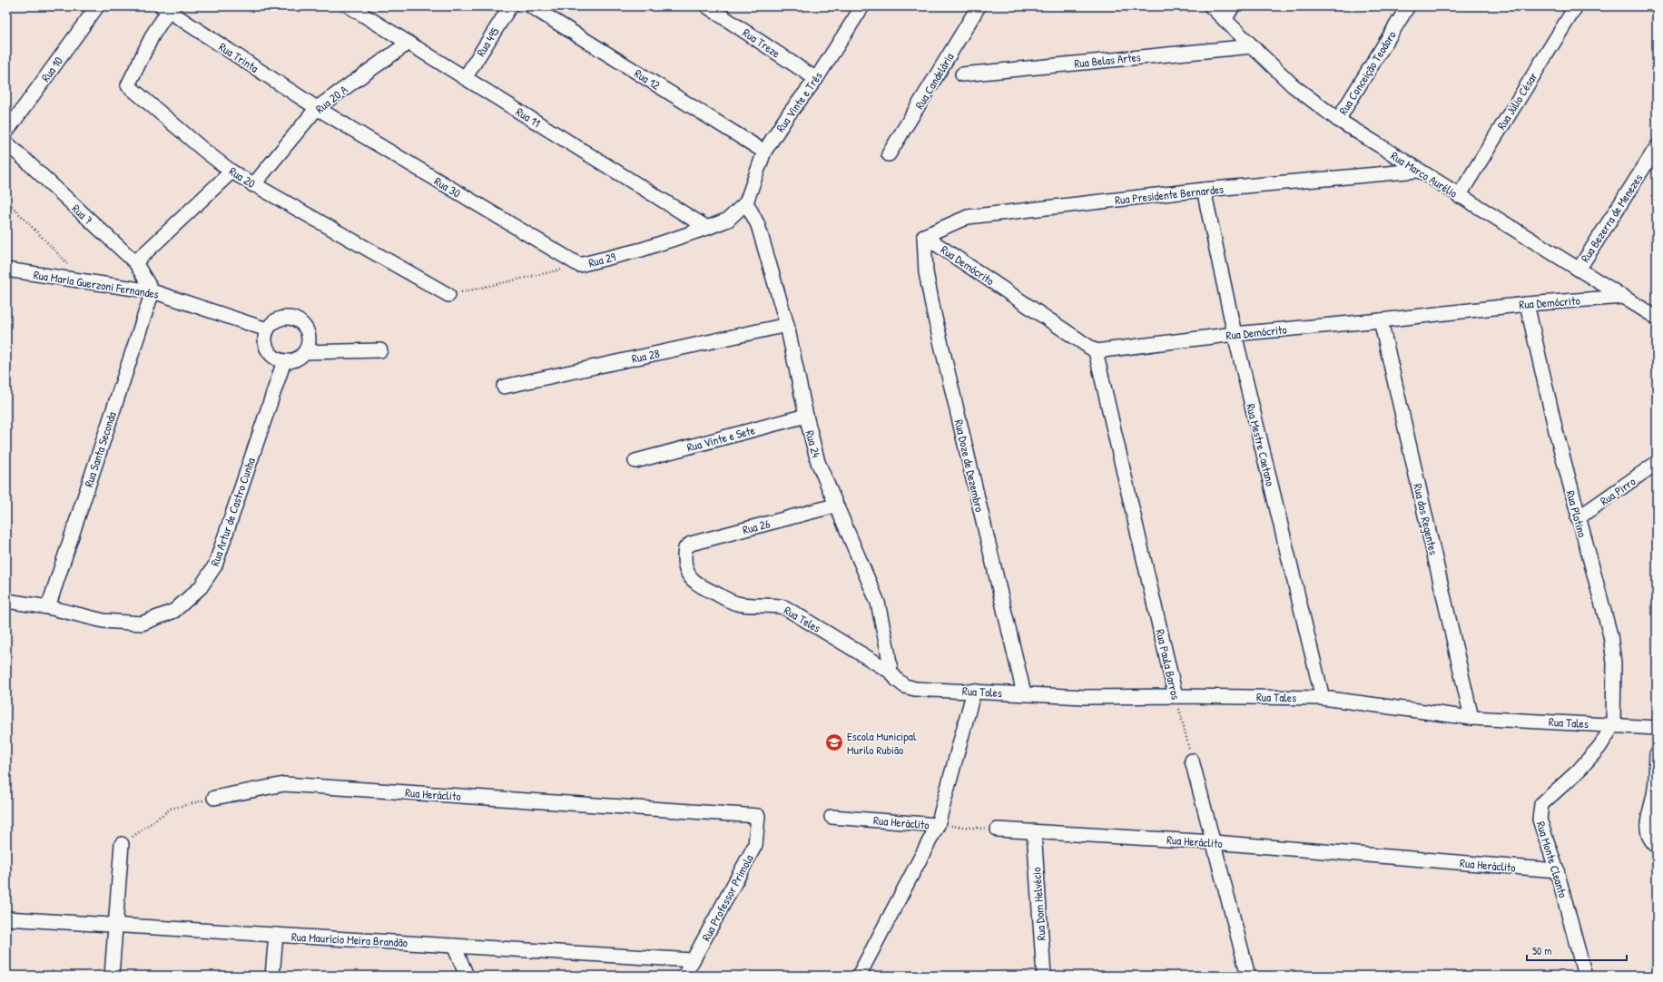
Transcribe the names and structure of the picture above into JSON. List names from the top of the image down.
{
  "streets": {
    "street": [
      "Rua 495",
      "Rua Treze",
      "Rua Trinta",
      "Rua Belas Artes",
      "Rua 10",
      "Rua Conceição Teodoro",
      "Rua 12",
      "Rua Candelária",
      "Rua 20 A",
      "Rua Júlio César",
      "Rua Vinte e Três",
      "Rua 11",
      "Rua Marco Aurélio",
      "Rua 20",
      "Rua 30",
      "Rua Presidente Bernardes",
      "Rua 7",
      "Rua Bezerra de Menezes",
      "Rua 29",
      "Rua Demócrito",
      "Rua Maria Guerzoni Fernandes",
      "Rua 28",
      "Rua Vinte e Sete",
      "Rua 24",
      "Rua Mestre Caetano",
      "Rua Santa Seconda",
      "Rua Doze de Dezembro",
      "Rua Pirro",
      "Rua Artur de Castro Cunha",
      "Rua Plotino",
      "Rua dos Regentes",
      "Rua 26",
      "Rua Teles",
      "Rua Paula Barros",
      "Rua Tales",
      "Rua Heráclito",
      "Rua Monte Cleanto",
      "Rua Professor Primola",
      "Rua Dom Helvécio",
      "Rua Maurício Meira Brandão"
    ]
  },
  "crossings": [
    ["Rua 495", "Rua 11"],
    ["Rua Treze", "Rua Vinte e Três"],
    ["Rua Trinta", "Rua 20 A"],
    ["Rua Trinta", "Rua 20"],
    ["Rua Trinta", "Rua 30"],
    ["Rua Belas Artes", "Rua Marco Aurélio"],
    ["Rua Conceição Teodoro", "Rua Marco Aurélio"],
    ["Rua 12", "Rua Vinte e Três"],
    ["Rua 20 A", "Rua 11"],
    ["Rua 20 A", "Rua 20"],
    ["Rua 20 A", "Rua 30"],
    ["Rua Júlio César", "Rua Marco Aurélio"],
    ["Rua Vinte e Três", "Rua 29"],
    ["Rua Vinte e Três", "Rua 24"],
    ["Rua 11", "Rua 29"],
    ["Rua Marco Aurélio", "Rua Presidente Bernardes"],
    ["Rua Marco Aurélio", "Rua Bezerra de Menezes"],
    ["Rua Marco Aurélio", "Rua Demócrito"],
    ["Rua 20", "Rua 29"],
    ["Rua 30", "Rua 29"],
    ["Rua Presidente Bernardes", "Rua Demócrito"],
    ["Rua Presidente Bernardes", "Rua Mestre Caetano"],
    ["Rua Presidente Bernardes", "Rua Doze de Dezembro"],
    ["Rua 7", "Rua Maria Guerzoni Fernandes"],
    ["Rua 7", "Rua Santa Seconda"],
    ["Rua 29", "Rua 24"],
    ["Rua Demócrito", "Rua Mestre Caetano"],
    ["Rua Demócrito", "Rua Doze de Dezembro"],
    ["Rua Demócrito", "Rua Plotino"],
    ["Rua Demócrito", "Rua dos Regentes"],
    ["Rua Demócrito", "Rua Paula Barros"],
    ["Rua Maria Guerzoni Fernandes", "Rua Santa Seconda"],
    ["Rua Maria Guerzoni Fernandes", "Rua Artur de Castro Cunha"],
    ["Rua 28", "Rua 24"],
    ["Rua Vinte e Sete", "Rua 24"],
    ["Rua 24", "Rua 26"],
    ["Rua 24", "Rua Teles"],
    ["Rua 24", "Rua Tales"],
    ["Rua Mestre Caetano", "Rua Tales"],
    ["Rua Santa Seconda", "Rua Artur de Castro Cunha"],
    ["Rua Doze de Dezembro", "Rua Tales"],
    ["Rua Pirro", "Rua Plotino"],
    ["Rua Plotino", "Rua Tales"],
    ["Rua Plotino", "Rua Monte Cleanto"],
    ["Rua dos Regentes", "Rua Tales"],
    ["Rua 26", "Rua Teles"],
    ["Rua Teles", "Rua Tales"],
    ["Rua Paula Barros", "Rua Tales"],
    ["Rua Tales", "Rua Monte Cleanto"],
    ["Rua Heráclito", "Rua Monte Cleanto"],
    ["Rua Heráclito", "Rua Professor Primola"],
    ["Rua Heráclito", "Rua Dom Helvécio"],
    ["Rua Professor Primola", "Rua Maurício Meira Brandão"]
  ],
  "places": {
    "school or university": ["Escola Municipal Murilo Rubião"]
  },
  "scale_bar": "50 m"
}
